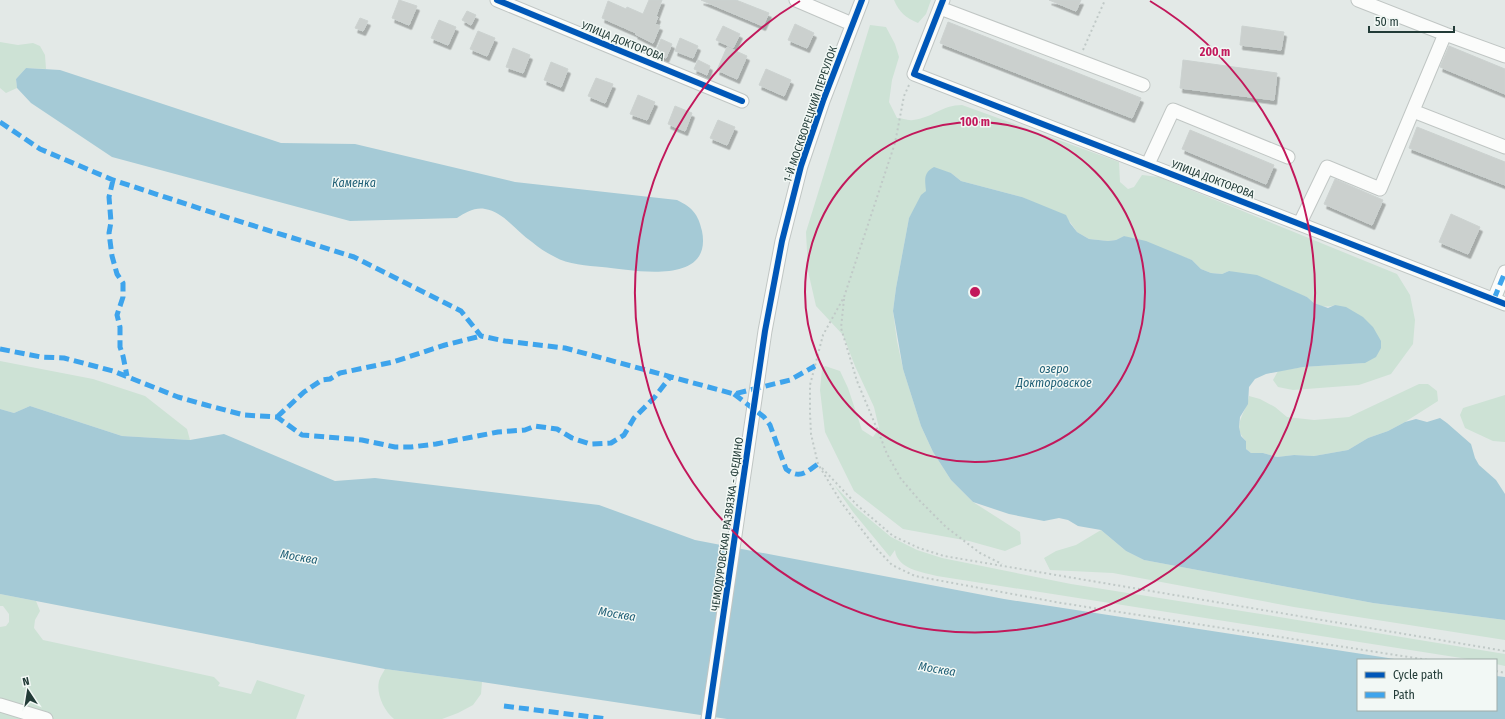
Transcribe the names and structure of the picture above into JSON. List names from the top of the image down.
{
  "streets": {
    "street": ["УЛИЦА ДОКТОРОВА", "1-Й МОСКВОРЕЦКИЙ ПЕРЕУЛОК", "ЧЕМОДУРОВСКАЯ РАЗВЯЗКА - ФЕДИНО"]
  },
  "crossings": [
    ["1-Й МОСКВОРЕЦКИЙ ПЕРЕУЛОК", "ЧЕМОДУРОВСКАЯ РАЗВЯЗКА - ФЕДИНО"]
  ],
  "water": ["Каменка", "озеро Докторовское", "Москва"],
  "legend": ["Cycle path", "Path"],
  "scale_bar": "50 m",
  "north": "top",
  "rings": ["200 m", "100 m"]
}
